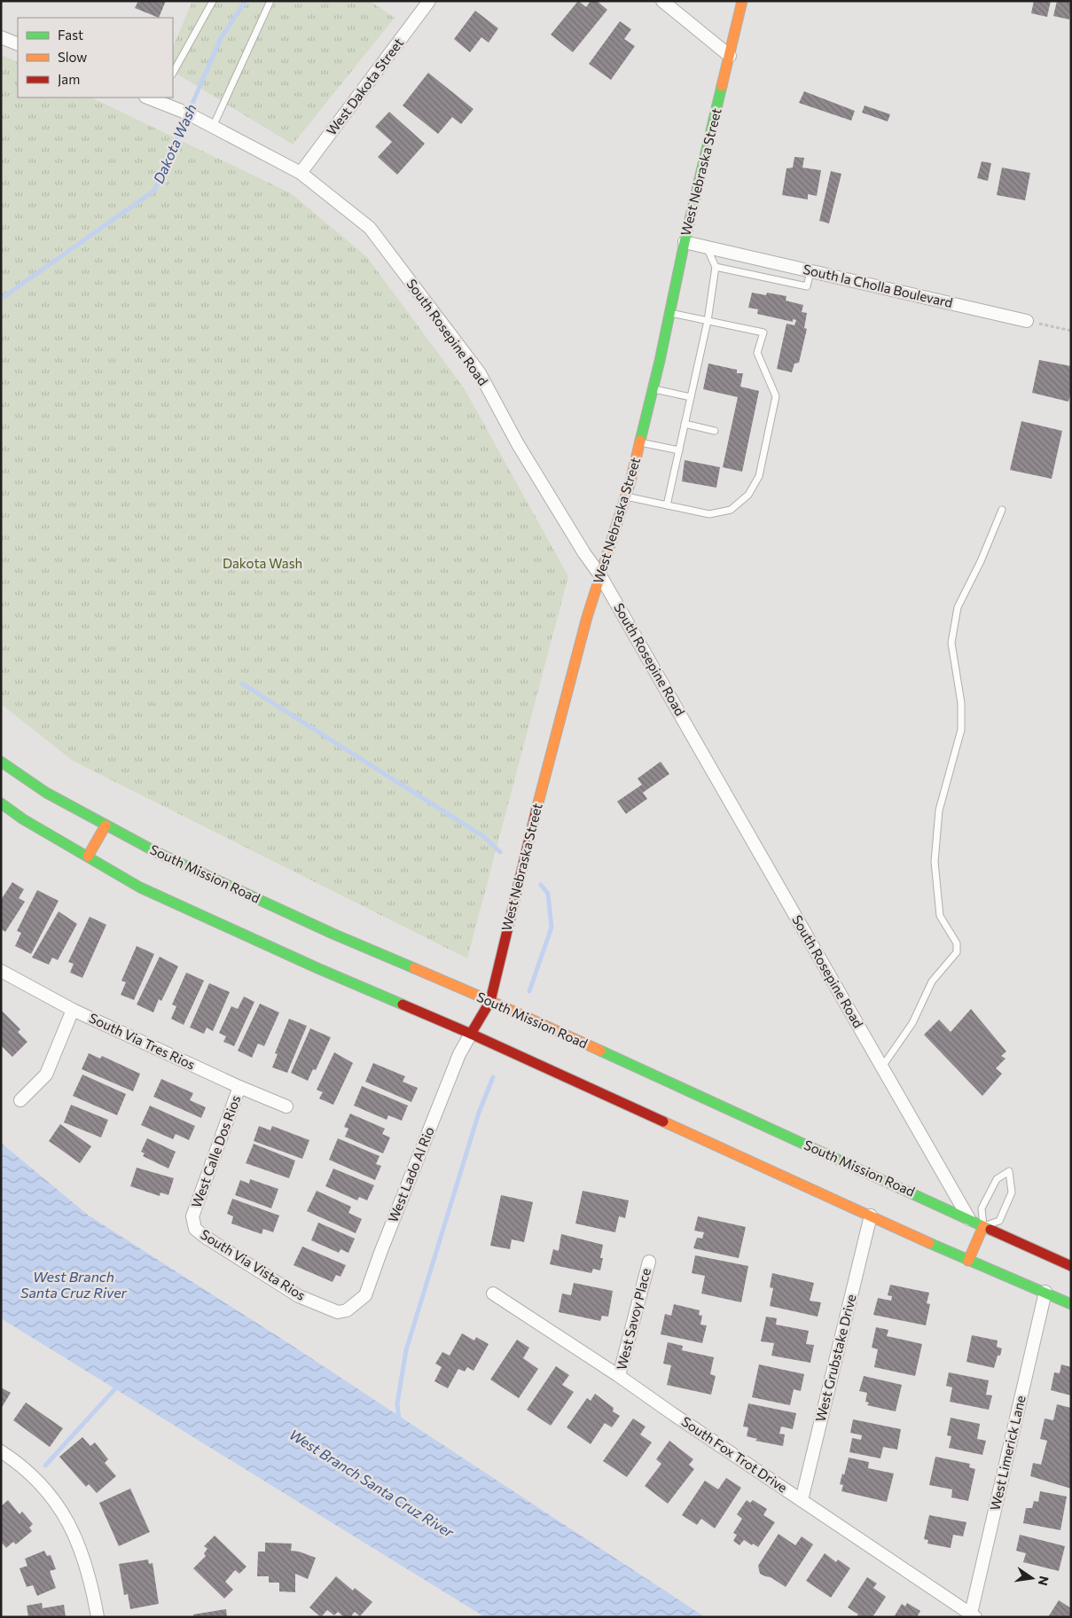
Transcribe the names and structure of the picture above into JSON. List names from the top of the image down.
{
  "streets": {
    "main road": ["West Nebraska Street", "South Mission Road"],
    "street": [
      "West Dakota Street",
      "South la Cholla Boulevard",
      "South Rosepine Road",
      "South Via Tres Rios",
      "West Calle Dos Rios",
      "West Lado Al Rio",
      "South Via Vista Rios",
      "West Savoy Place",
      "West Grubstake Drive",
      "West Limerick Lane",
      "South Fox Trot Drive"
    ]
  },
  "crossings": [
    ["West Dakota Street", "South Rosepine Road"],
    ["West Nebraska Street", "South la Cholla Boulevard"],
    ["West Nebraska Street", "South Rosepine Road"],
    ["West Nebraska Street", "South Mission Road"],
    ["West Nebraska Street", "West Lado Al Rio"],
    ["South Rosepine Road", "South Mission Road"],
    ["South Via Tres Rios", "West Calle Dos Rios"],
    ["West Calle Dos Rios", "South Via Vista Rios"],
    ["West Lado Al Rio", "South Via Vista Rios"],
    ["West Savoy Place", "South Fox Trot Drive"],
    ["West Grubstake Drive", "South Fox Trot Drive"],
    ["West Limerick Lane", "South Fox Trot Drive"]
  ],
  "water": ["Dakota Wash", "West Branch Santa Cruz River"],
  "parks": ["Dakota Wash"],
  "legend": ["Fast", "Slow", "Jam"],
  "north": "right"
}
